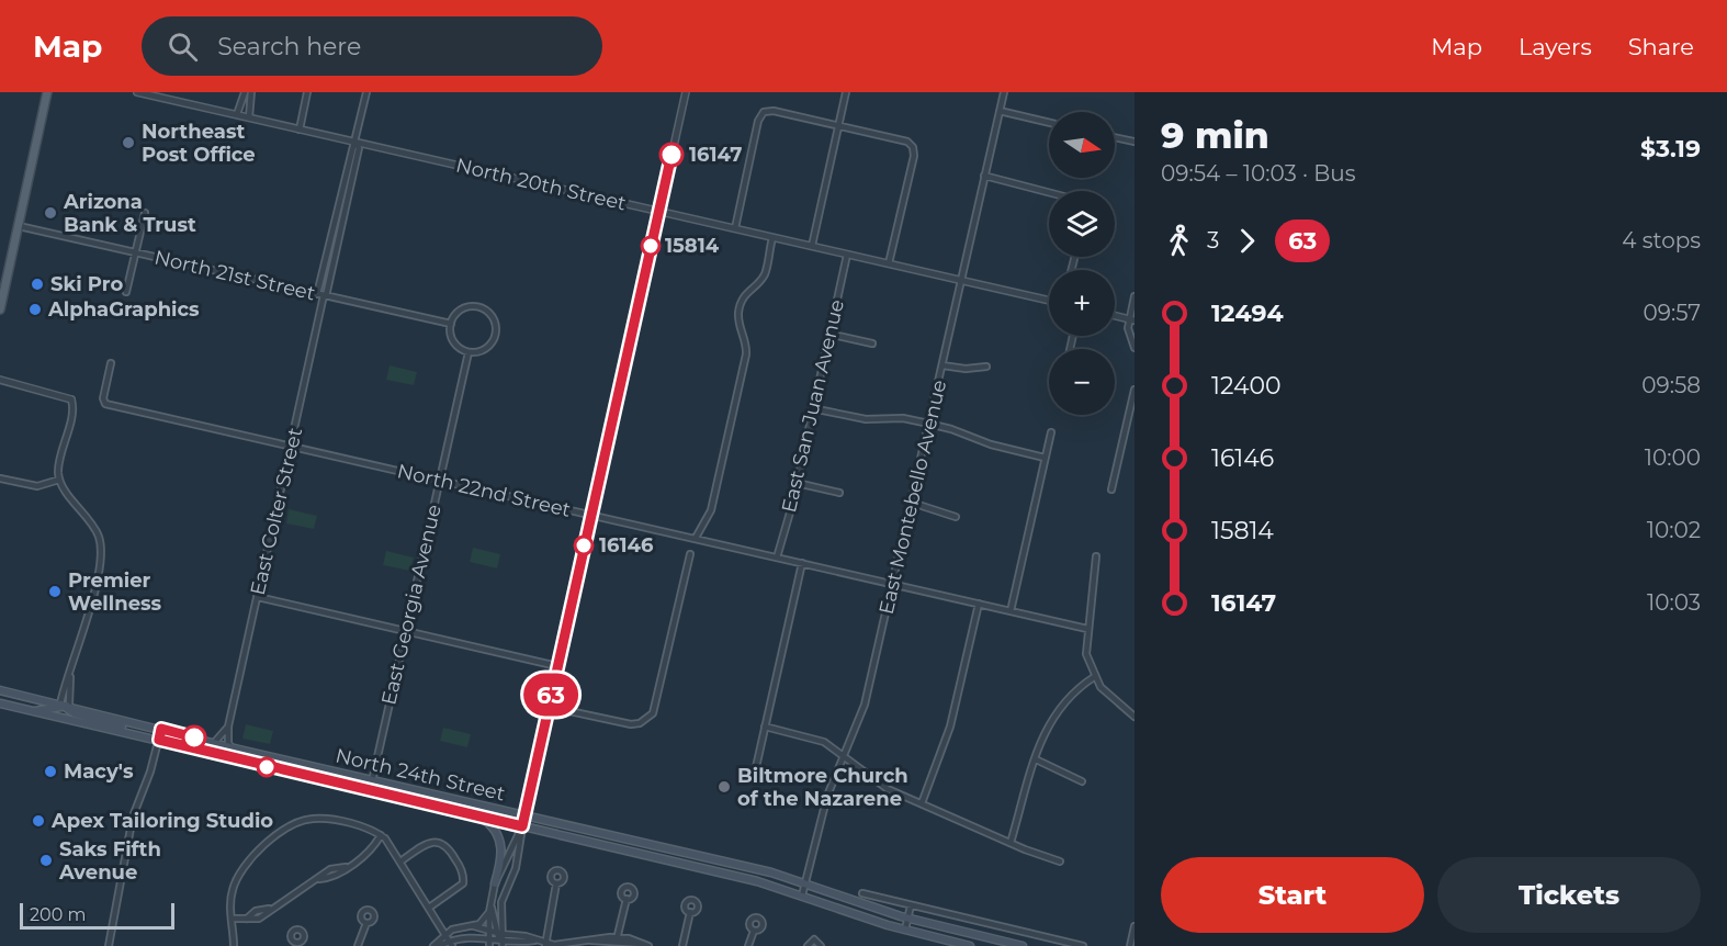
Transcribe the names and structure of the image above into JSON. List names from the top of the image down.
{
  "streets": {
    "main road": ["North 24th Street"],
    "street": [
      "North 20th Street",
      "North 21st Street",
      "East San Juan Avenue",
      "North 22nd Street",
      "East Montebello Avenue",
      "East Colter Street",
      "East Georgia Avenue"
    ]
  },
  "crossings": [
    ["North 20th Street", "East San Juan Avenue"],
    ["North 20th Street", "East Montebello Avenue"],
    ["North 20th Street", "East Colter Street"],
    ["North 21st Street", "East Colter Street"],
    ["North 21st Street", "East Georgia Avenue"],
    ["East San Juan Avenue", "North 22nd Street"],
    ["North 22nd Street", "East Montebello Avenue"],
    ["North 22nd Street", "East Colter Street"],
    ["North 22nd Street", "East Georgia Avenue"],
    ["East Montebello Avenue", "North 24th Street"],
    ["East Colter Street", "North 24th Street"],
    ["East Georgia Avenue", "North 24th Street"]
  ],
  "places": [
    "Northeast Post Office",
    "16147",
    "Arizona Bank & Trust",
    "15814",
    "Ski Pro",
    "AlphaGraphics",
    "16146",
    "Premier Wellness",
    "Macy's",
    "Biltmore Church of the Nazarene",
    "Apex Tailoring Studio",
    "Saks Fifth Avenue"
  ],
  "lines": ["bus line 63"],
  "scale_bar": "200 m",
  "north": "right",
  "page": {
    "header": "Map",
    "search": "Search here",
    "nav": ["Map", "Layers", "Share"],
    "on_map": "63",
    "heading": ["9 min", "09:54 – 10:03 · Bus", "$3.19"],
    "map_buttons": ["+", "−"],
    "legs": ["3", "63", "4 stops"],
    "list": [
      {
        "name": "12494",
        "value": "09:57"
      },
      {
        "name": "12400",
        "value": "09:58"
      },
      {
        "name": "16146",
        "value": "10:00"
      },
      {
        "name": "15814",
        "value": "10:02"
      },
      {
        "name": "16147",
        "value": "10:03"
      }
    ],
    "buttons": ["Start", "Tickets"],
    "scale": "200 m"
  }
}
